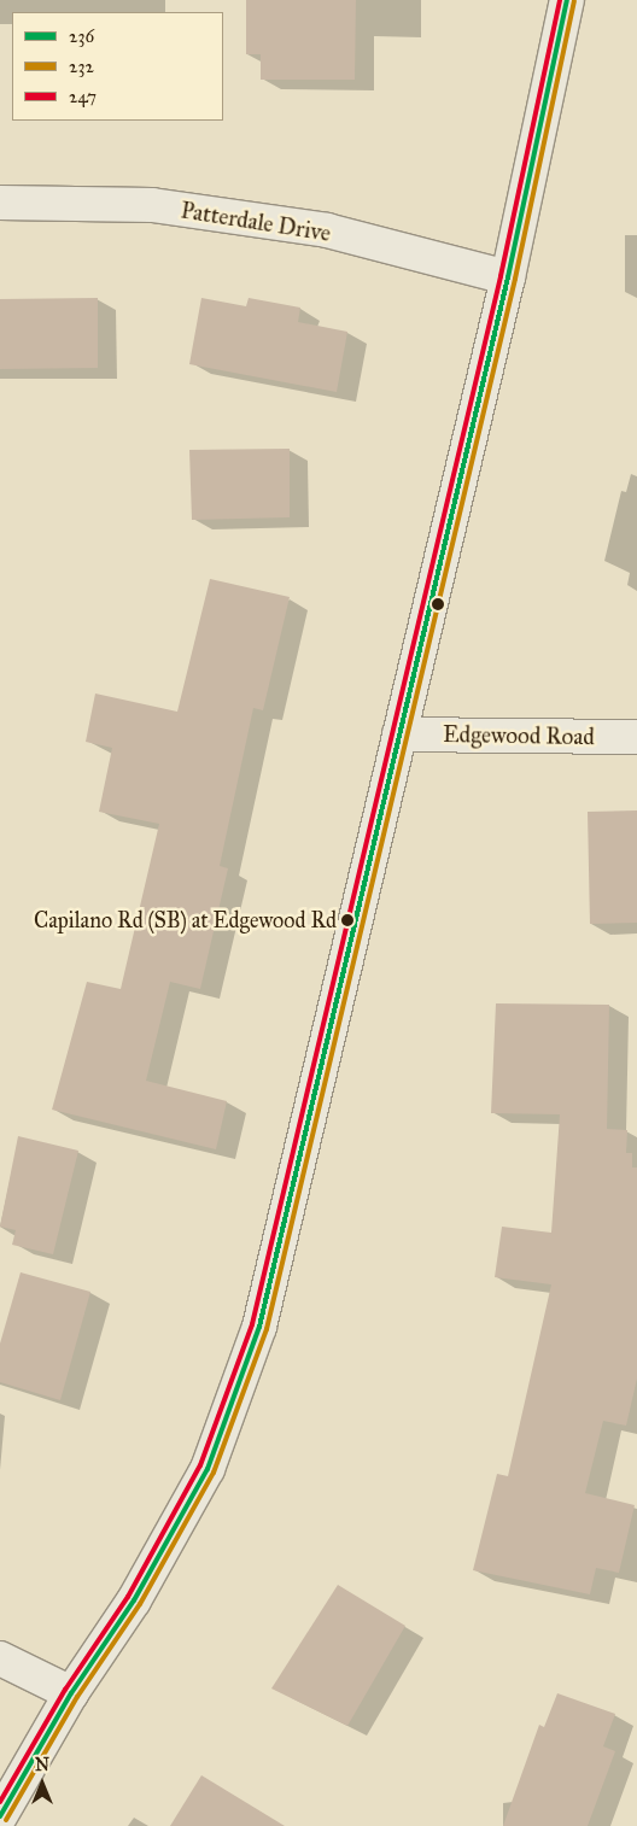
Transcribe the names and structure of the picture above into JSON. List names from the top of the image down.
{
  "streets": {
    "main road": ["Patterdale Drive", "Edgewood Road"]
  },
  "places": ["Capilano Rd (SB) at Edgewood Rd"],
  "lines": ["transit line 236", "transit line 247", "transit line 232"],
  "legend": ["236", "232", "247"],
  "north": "top"
}
